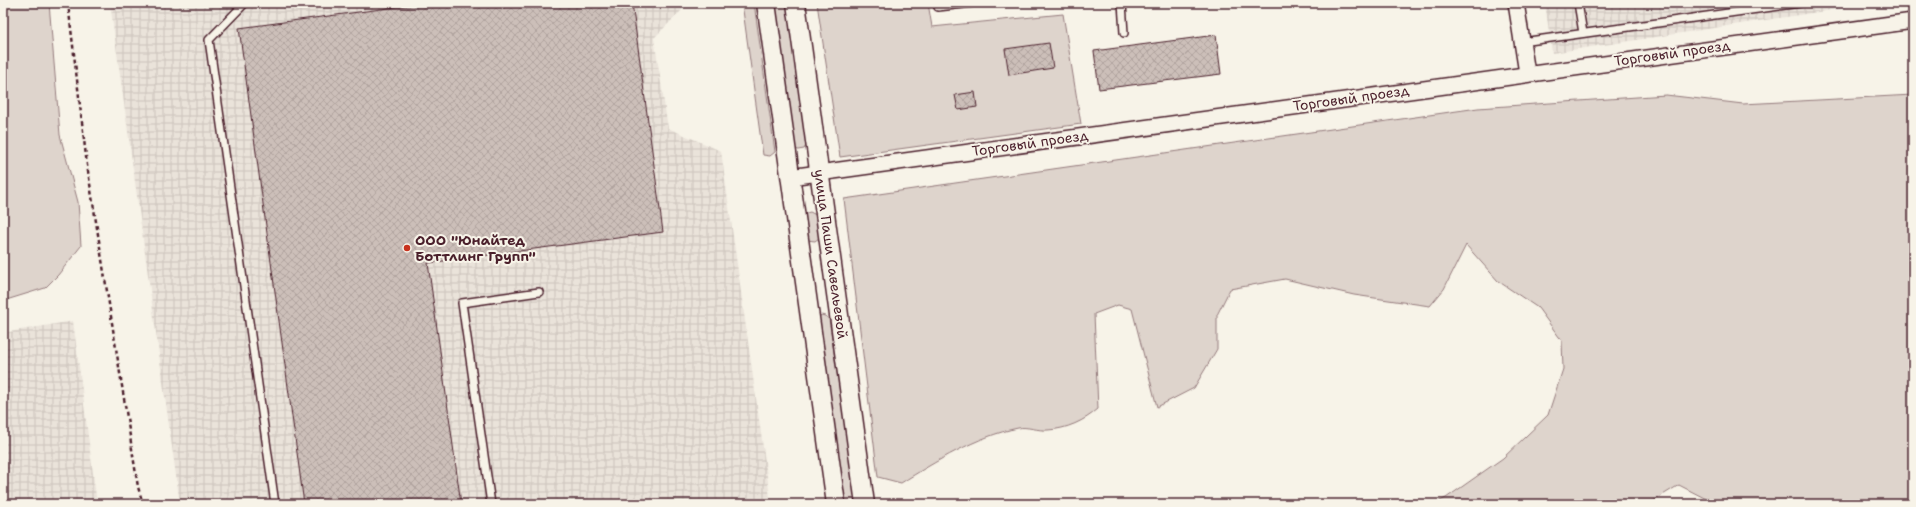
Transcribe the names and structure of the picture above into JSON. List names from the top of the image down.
{
  "streets": {
    "street": ["Торговый проезд", "улица Паши Савельевой"]
  },
  "crossings": [
    ["Торговый проезд", "улица Паши Савельевой"]
  ],
  "places": ["ООО \"Юнайтед Боттлинг Групп\""]
}
